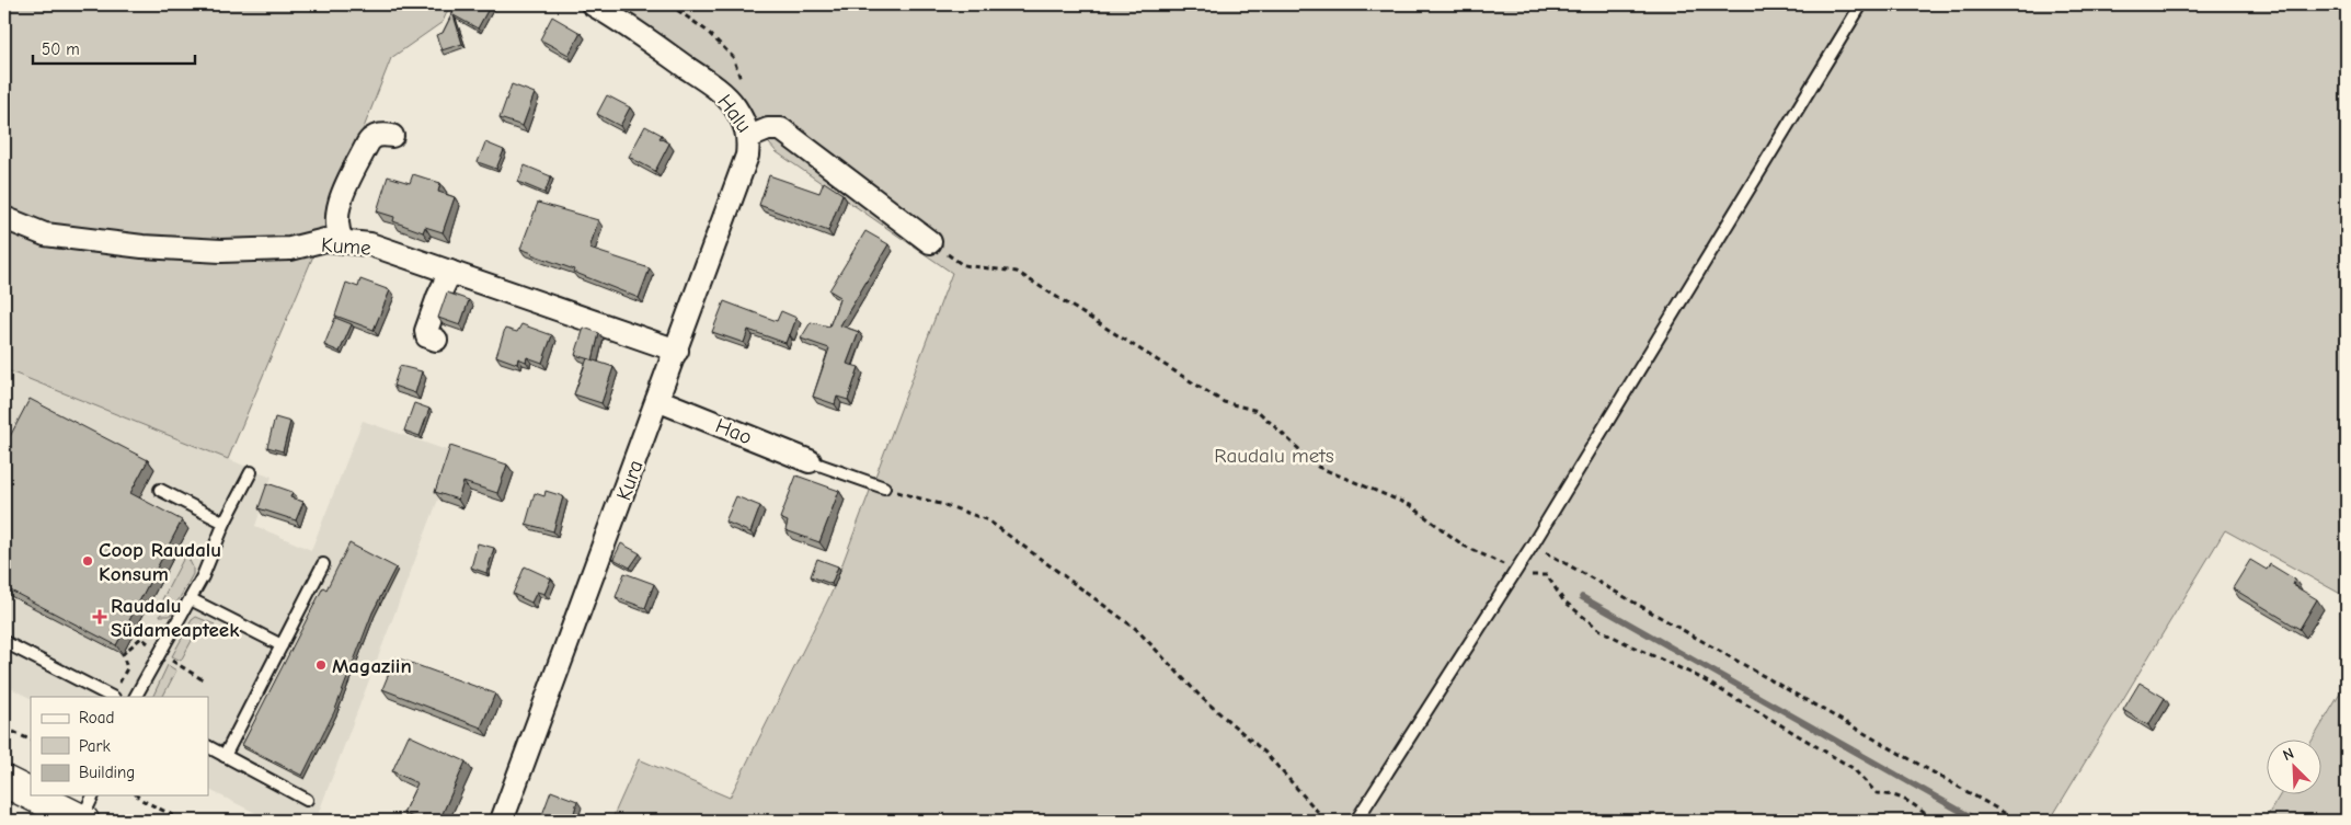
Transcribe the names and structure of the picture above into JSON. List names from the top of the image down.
{
  "streets": {
    "street": [
      "Halu",
      "Kume",
      "Hao",
      "Kura"
    ]
  },
  "crossings": [
    ["Halu", "Kura"],
    ["Kume", "Kura"],
    ["Hao", "Kura"]
  ],
  "parks": ["Raudalu mets"],
  "places": {
    "other": ["Coop Raudalu Konsum", "Magaziin"],
    "health": ["Raudalu Südameapteek"]
  },
  "legend": ["Road", "Park", "Building"],
  "scale_bar": "50 m",
  "north": "top left"
}
